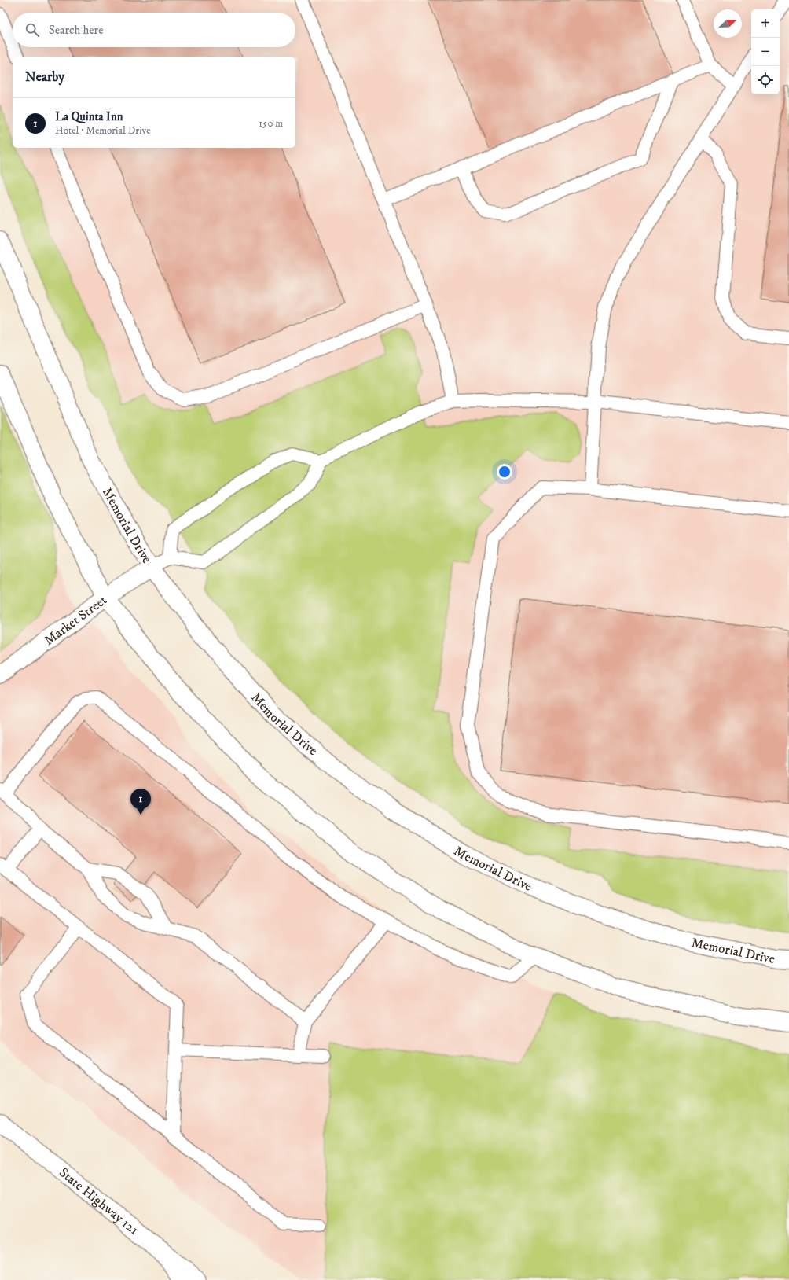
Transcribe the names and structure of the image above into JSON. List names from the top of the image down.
{
  "streets": {
    "main road": ["Memorial Drive", "Market Street", "State Highway 121"]
  },
  "crossings": [
    ["Memorial Drive", "Market Street"]
  ],
  "north": "top right",
  "page": {
    "map_buttons": ["+", "−"],
    "search": "Search here",
    "heading": "Nearby",
    "list": [
      {
        "mark": "1",
        "name": "La Quinta Inn",
        "note": "Hotel · Memorial Drive",
        "value": "150 m"
      }
    ],
    "pins": "1"
  }
}
